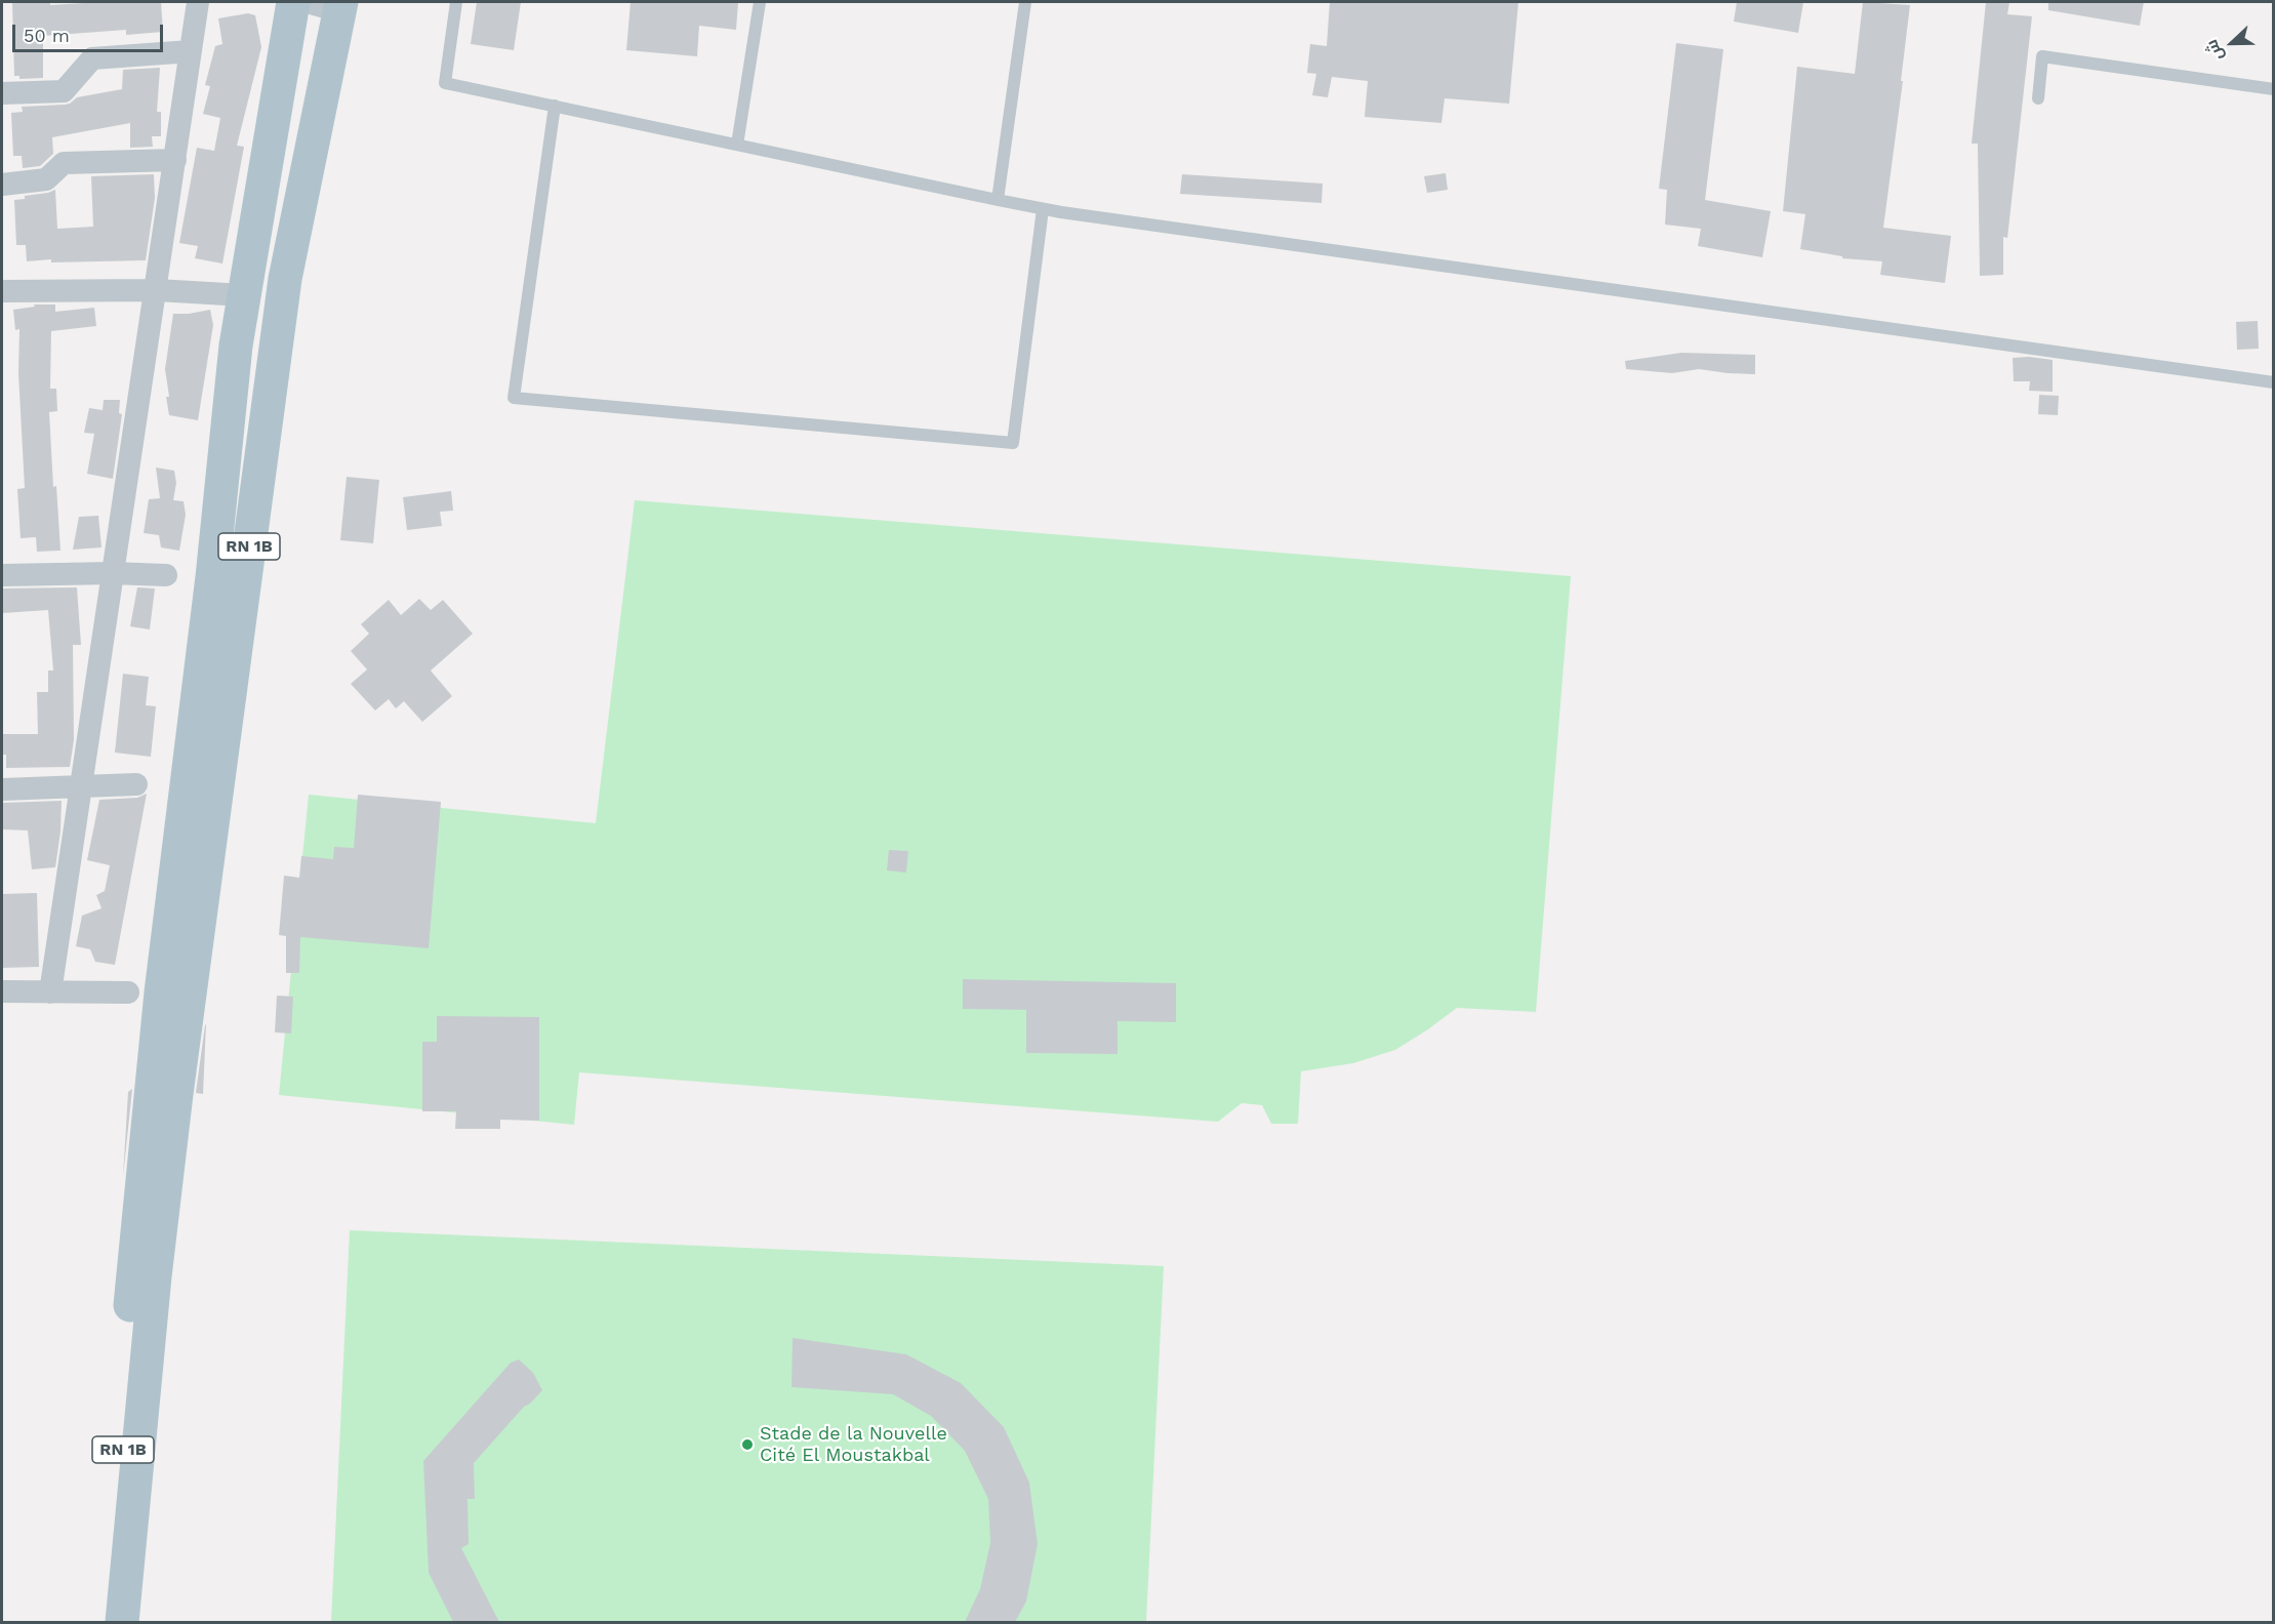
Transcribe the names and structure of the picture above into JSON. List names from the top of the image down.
{
  "streets": {
    "main road": ["RN 1B"]
  },
  "places": ["Stade de la Nouvelle Cité El Moustakbal"],
  "scale_bar": "50 m",
  "north": "left"
}
